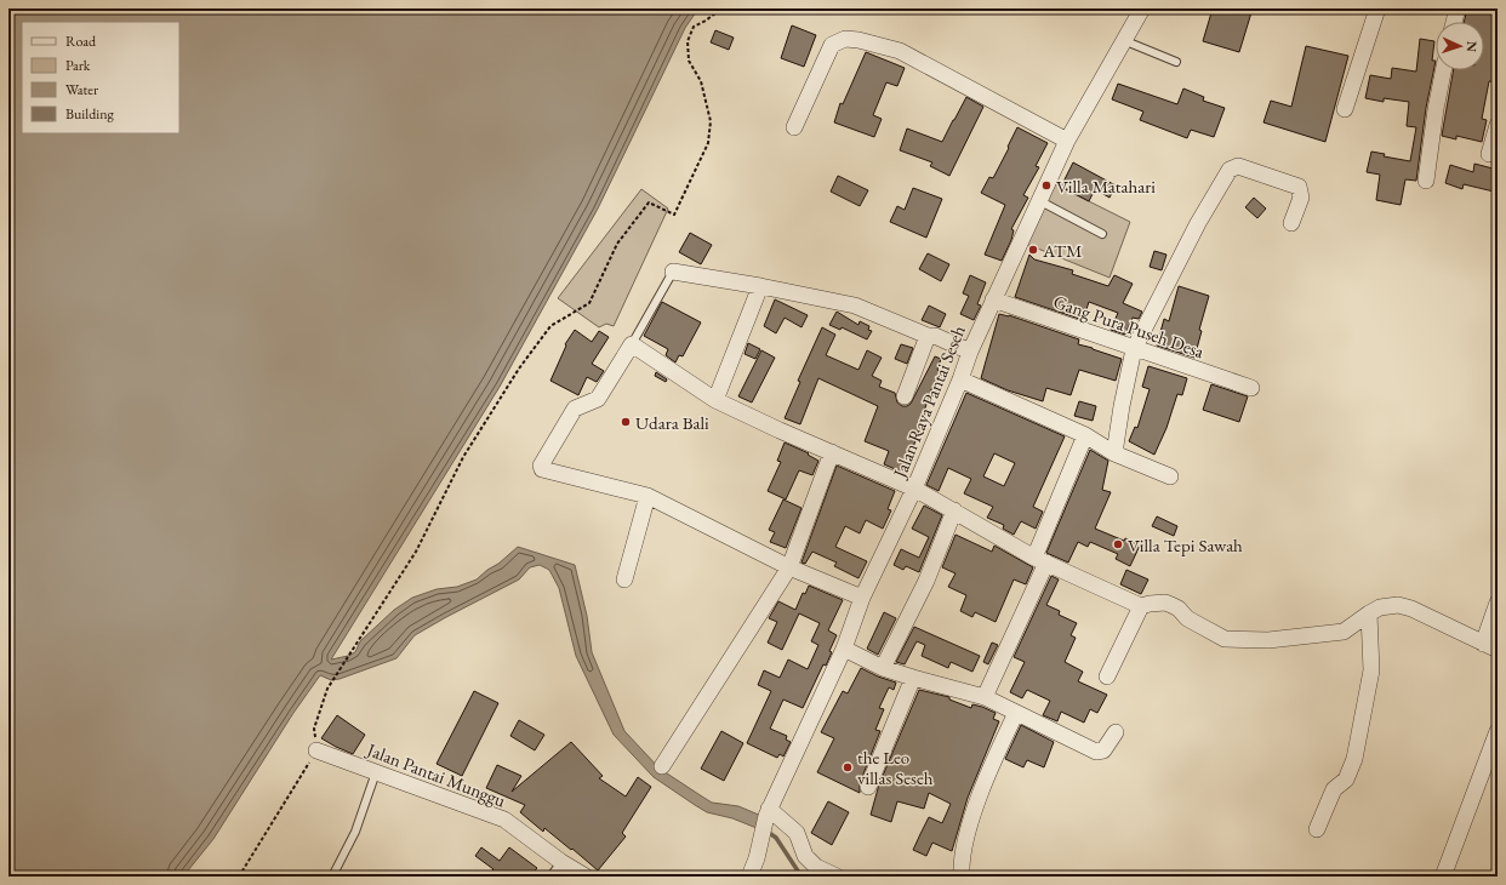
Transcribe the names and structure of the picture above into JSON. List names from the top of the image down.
{
  "streets": {
    "street": ["Gang Pura Puseh Desa", "Jalan Raya Pantai Seseh", "Jalan Pantai Munggu"]
  },
  "crossings": [
    ["Gang Pura Puseh Desa", "Jalan Raya Pantai Seseh"]
  ],
  "places": [
    "Villa Matahari",
    "ATM",
    "Udara Bali",
    "Villa Tepi Sawah",
    "the Leo villas Seseh"
  ],
  "legend": [
    "Road",
    "Park",
    "Water",
    "Building"
  ],
  "north": "right"
}
